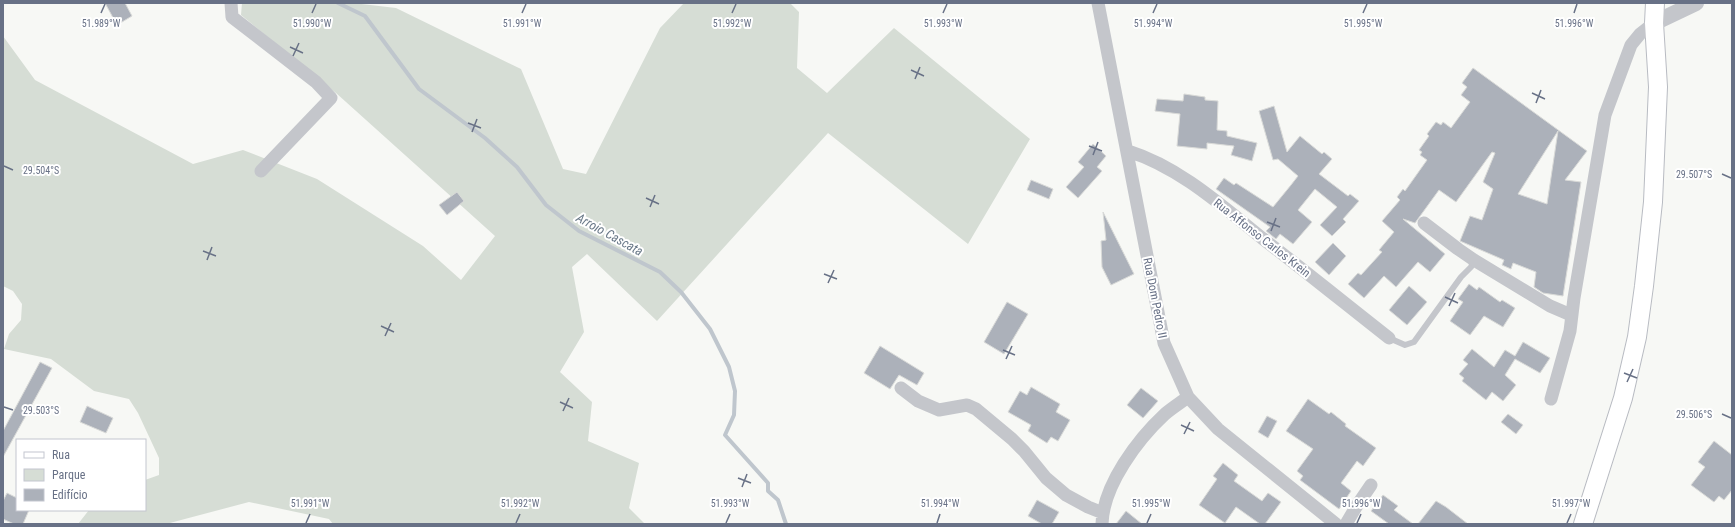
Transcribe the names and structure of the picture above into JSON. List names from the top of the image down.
{
  "streets": {
    "street": ["Rua Affonso Carlos Krein", "Rua Dom Pedro II"]
  },
  "crossings": [
    ["Rua Affonso Carlos Krein", "Rua Dom Pedro II"]
  ],
  "water": ["Arroio Cascata"],
  "legend": ["Rua", "Parque", "Edifício"],
  "coordinates": [
    "51.989°W",
    "51.990°W",
    "51.991°W",
    "51.992°W",
    "51.993°W",
    "51.994°W",
    "51.995°W",
    "51.996°W",
    "29.504°S",
    "29.507°S",
    "29.503°S",
    "29.506°S",
    "51.997°W"
  ]
}
